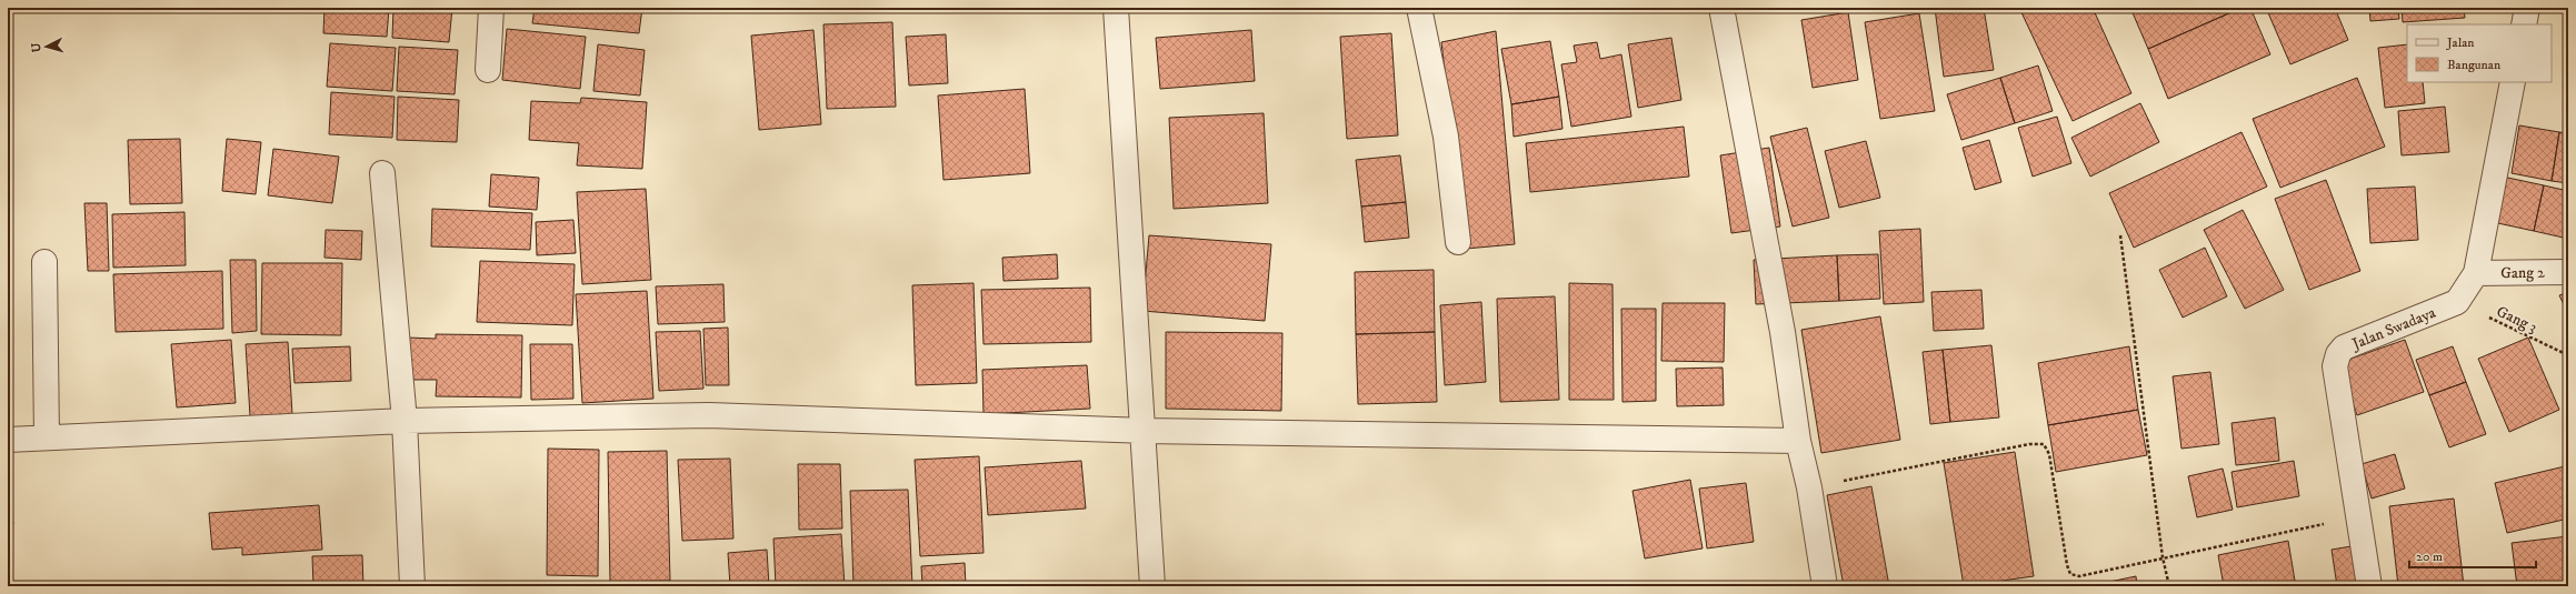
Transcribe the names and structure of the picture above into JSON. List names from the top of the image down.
{
  "streets": {
    "street": ["Gang 2", "Jalan Swadaya"],
    "path": ["Gang 3"]
  },
  "crossings": [
    ["Gang 3", "Jalan Swadaya"]
  ],
  "legend": ["Jalan", "Bangunan"],
  "scale_bar": "20 m",
  "north": "left"
}
